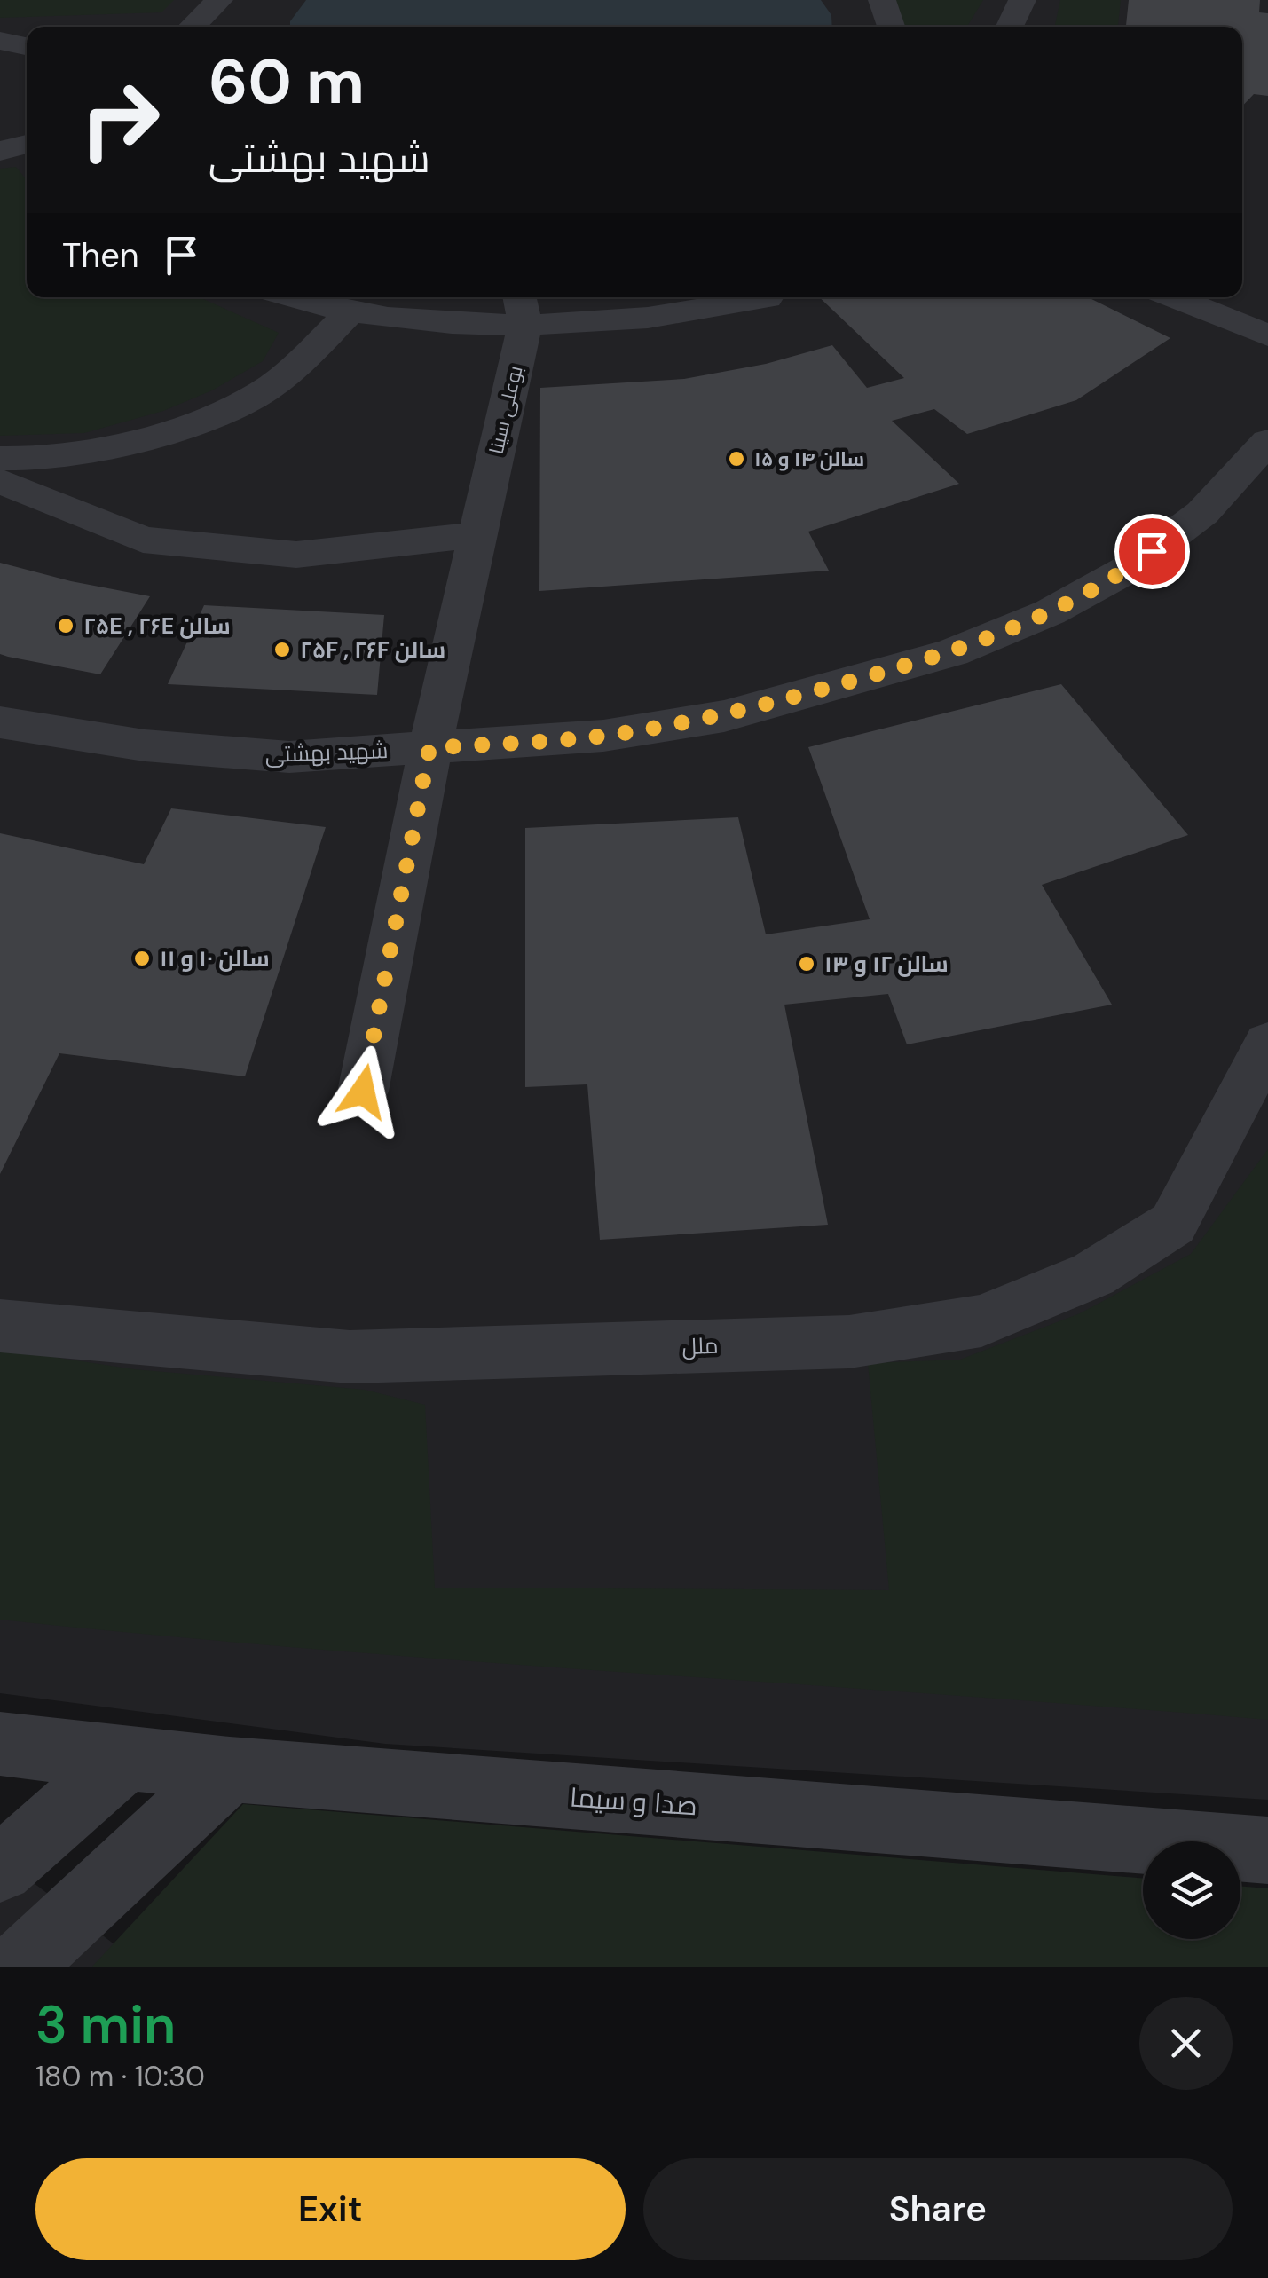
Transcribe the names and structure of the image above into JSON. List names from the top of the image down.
{
  "streets": {
    "lane": [
      "بوعلی سینا",
      "شهید بهشتی",
      "ملل",
      "صدا و سیما"
    ]
  },
  "crossings": [
    ["بوعلی سینا", "شهید بهشتی"]
  ],
  "places": [
    "سالن ۱۴ و ۱۵",
    "۲۵E , ۲۶E سالن",
    "۲۵F , ۲۶F سالن",
    "سالن ۱۰ و ۱۱",
    "سالن ۱۲ و ۱۳"
  ],
  "page": {
    "turn": ["60 m", "شهید بهشتی"],
    "then": "Then",
    "heading": ["3 min", "180 m · 10:30"],
    "buttons": ["Exit", "Share"]
  }
}
